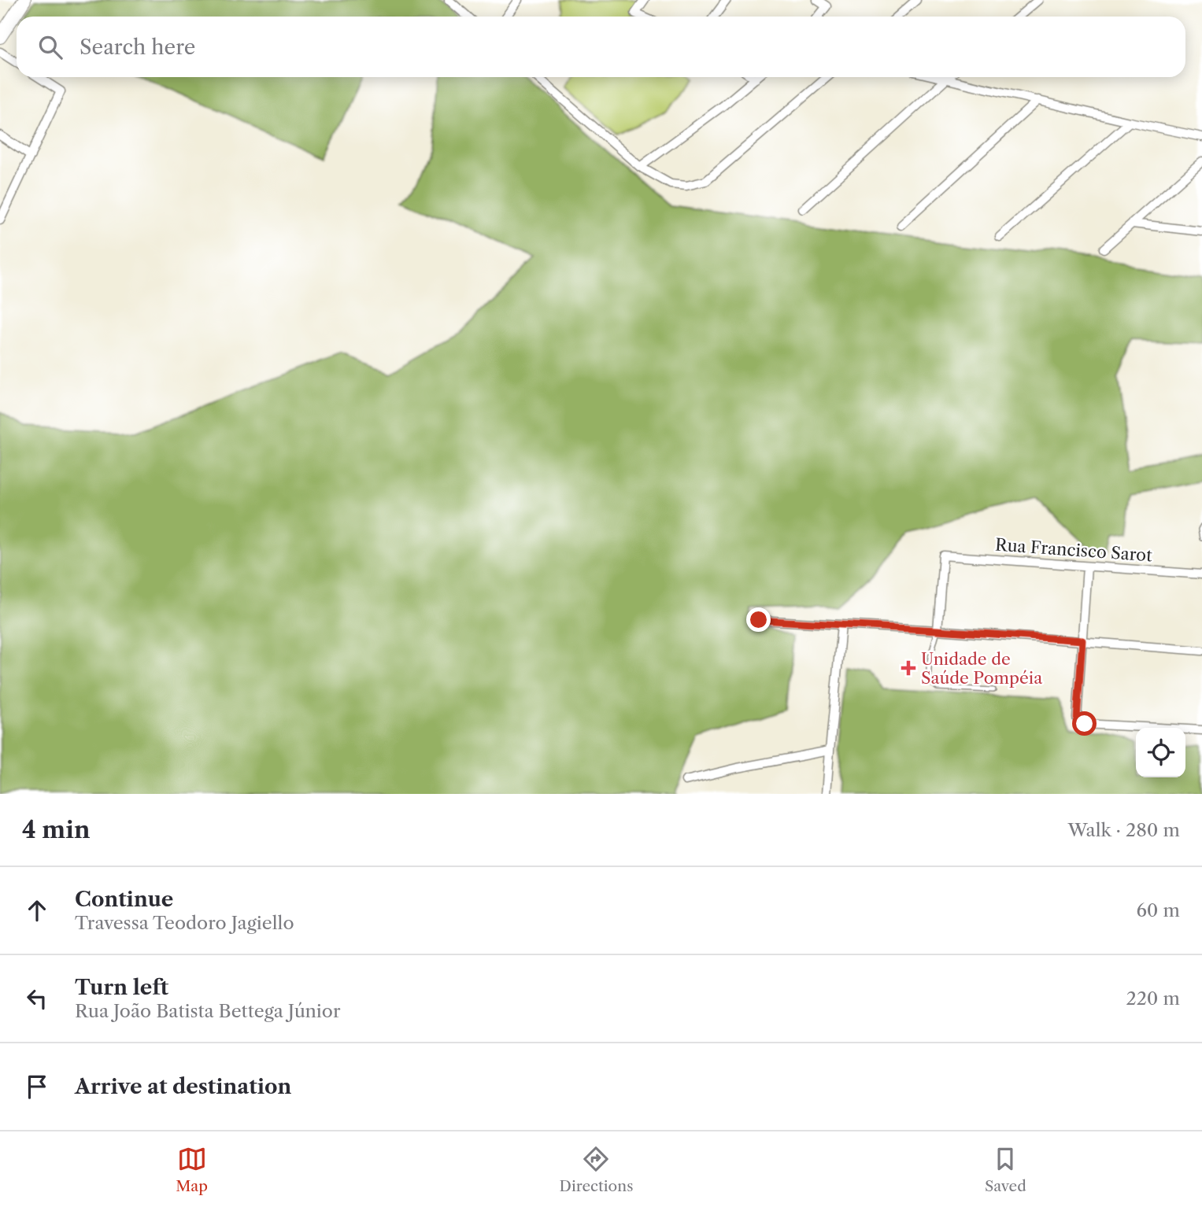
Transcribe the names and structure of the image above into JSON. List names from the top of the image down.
{
  "streets": {
    "street": ["Rua Francisco Sarot"]
  },
  "places": {
    "health": ["Unidade de Saúde Pompéia"]
  },
  "page": {
    "search": "Search here",
    "heading": ["4 min", "Walk · 280 m"],
    "list": [
      ["Continue", "Travessa Teodoro Jagiello", "60 m"],
      ["Turn left", "Rua João Batista Bettega Júnior", "220 m"],
      "Arrive at destination"
    ],
    "nav": ["Map", "Directions", "Saved"]
  }
}
